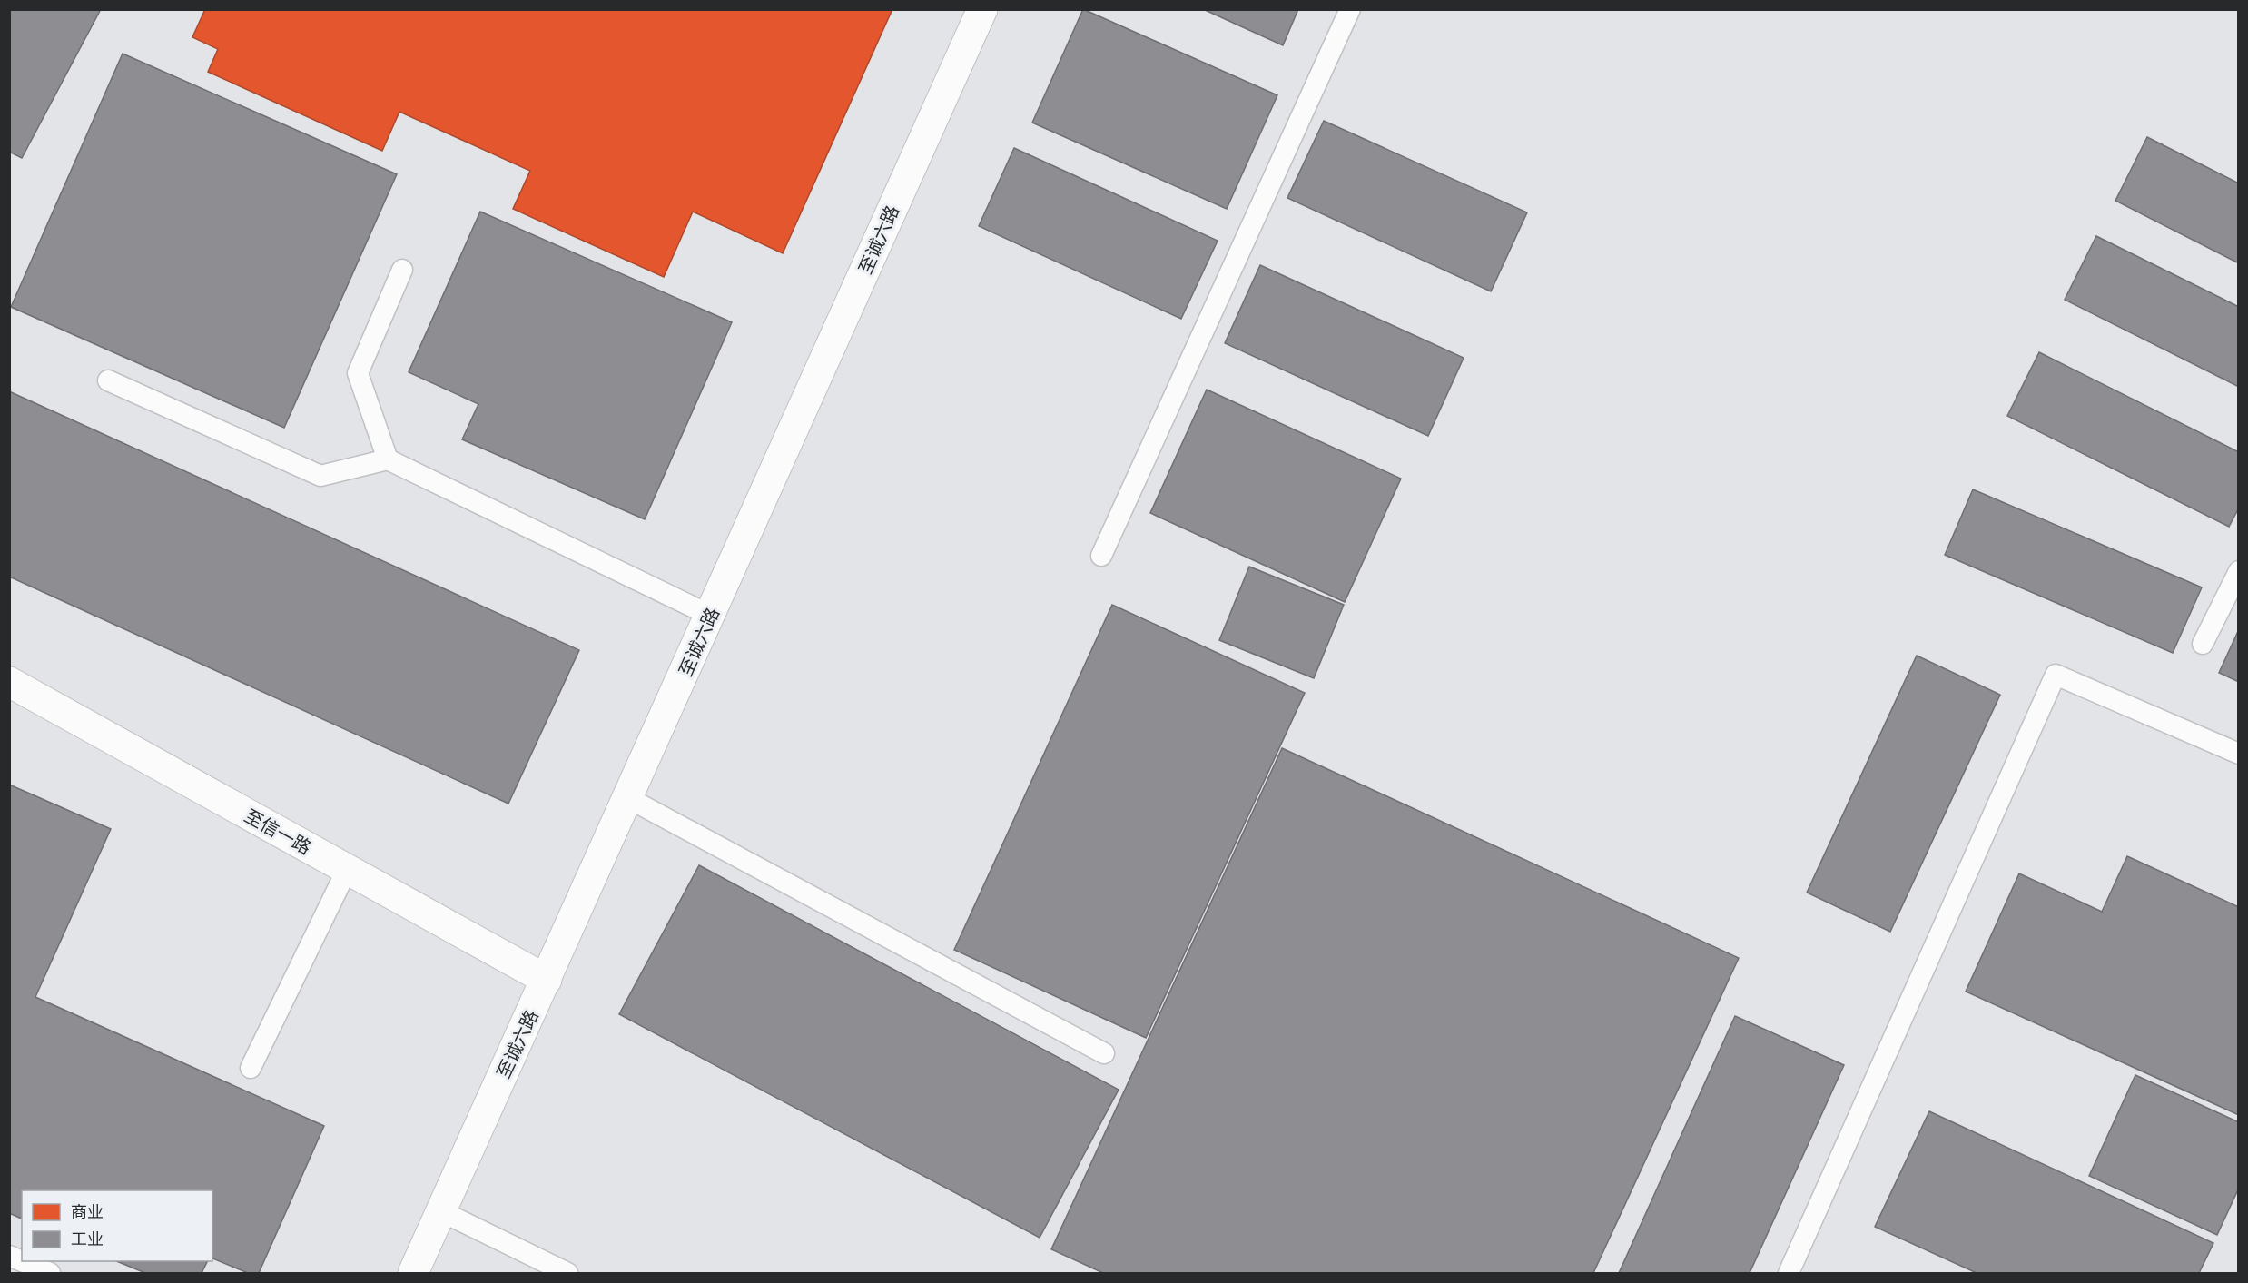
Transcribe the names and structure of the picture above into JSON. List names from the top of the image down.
{
  "streets": {
    "main road": ["至诚六路", "至信一路"]
  },
  "crossings": [
    ["至诚六路", "至信一路"]
  ],
  "legend": ["商业", "工业"]
}
